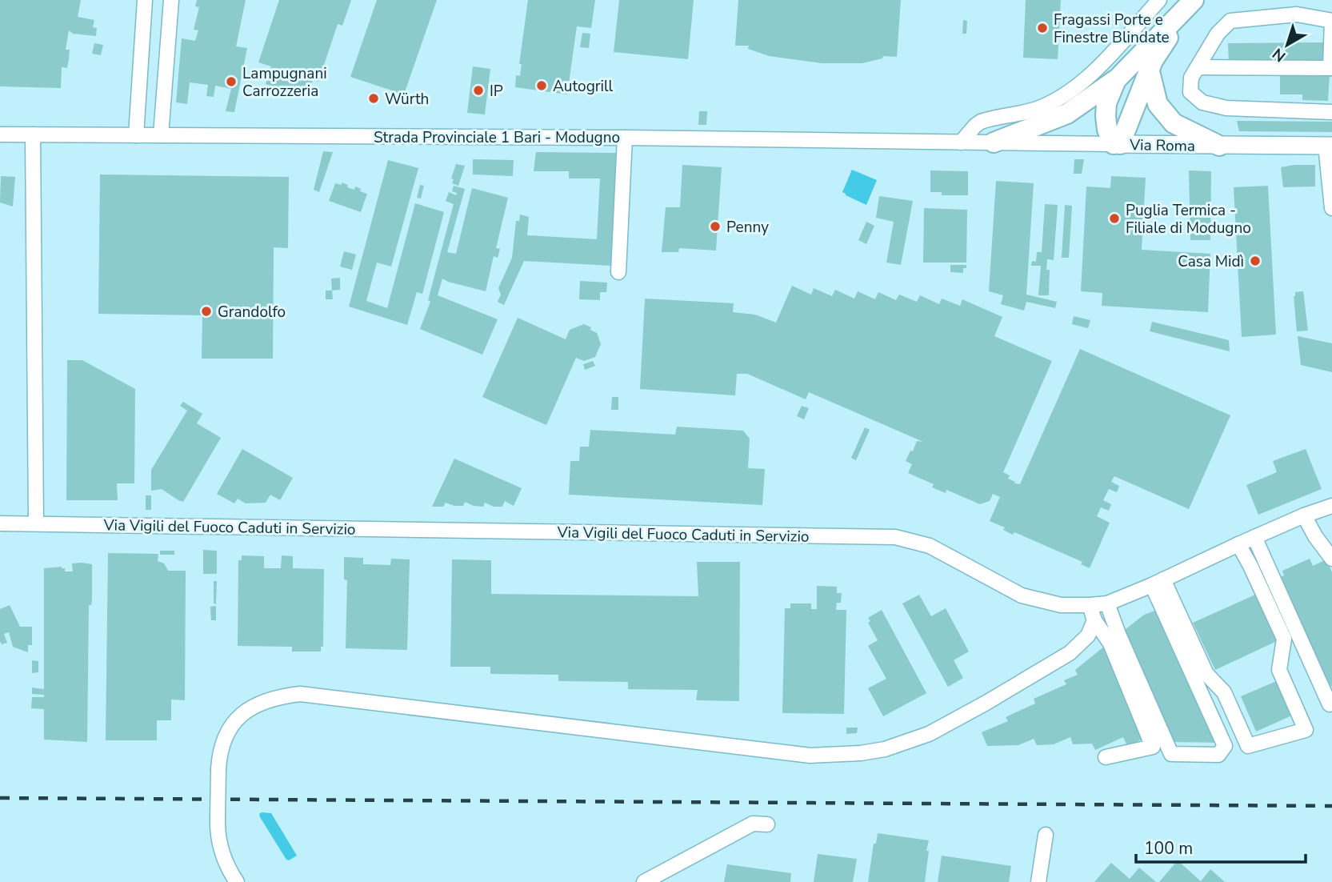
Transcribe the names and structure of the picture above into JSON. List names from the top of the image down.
{
  "streets": {
    "main road": ["Via Roma"],
    "street": ["Strada Provinciale 1 Bari - Modugno", "Via Vigili del Fuoco Caduti in Servizio"]
  },
  "crossings": [
    ["Strada Provinciale 1 Bari - Modugno", "Via Roma"]
  ],
  "places": [
    "Fragassi Porte e Finestre Blindate",
    "Lampugnani Carrozzeria",
    "Autogrill",
    "IP",
    "Würth",
    "Puglia Termica - Filiale di Modugno",
    "Penny",
    "Casa Midì",
    "Grandolfo"
  ],
  "scale_bar": "100 m",
  "north": "bottom left"
}
